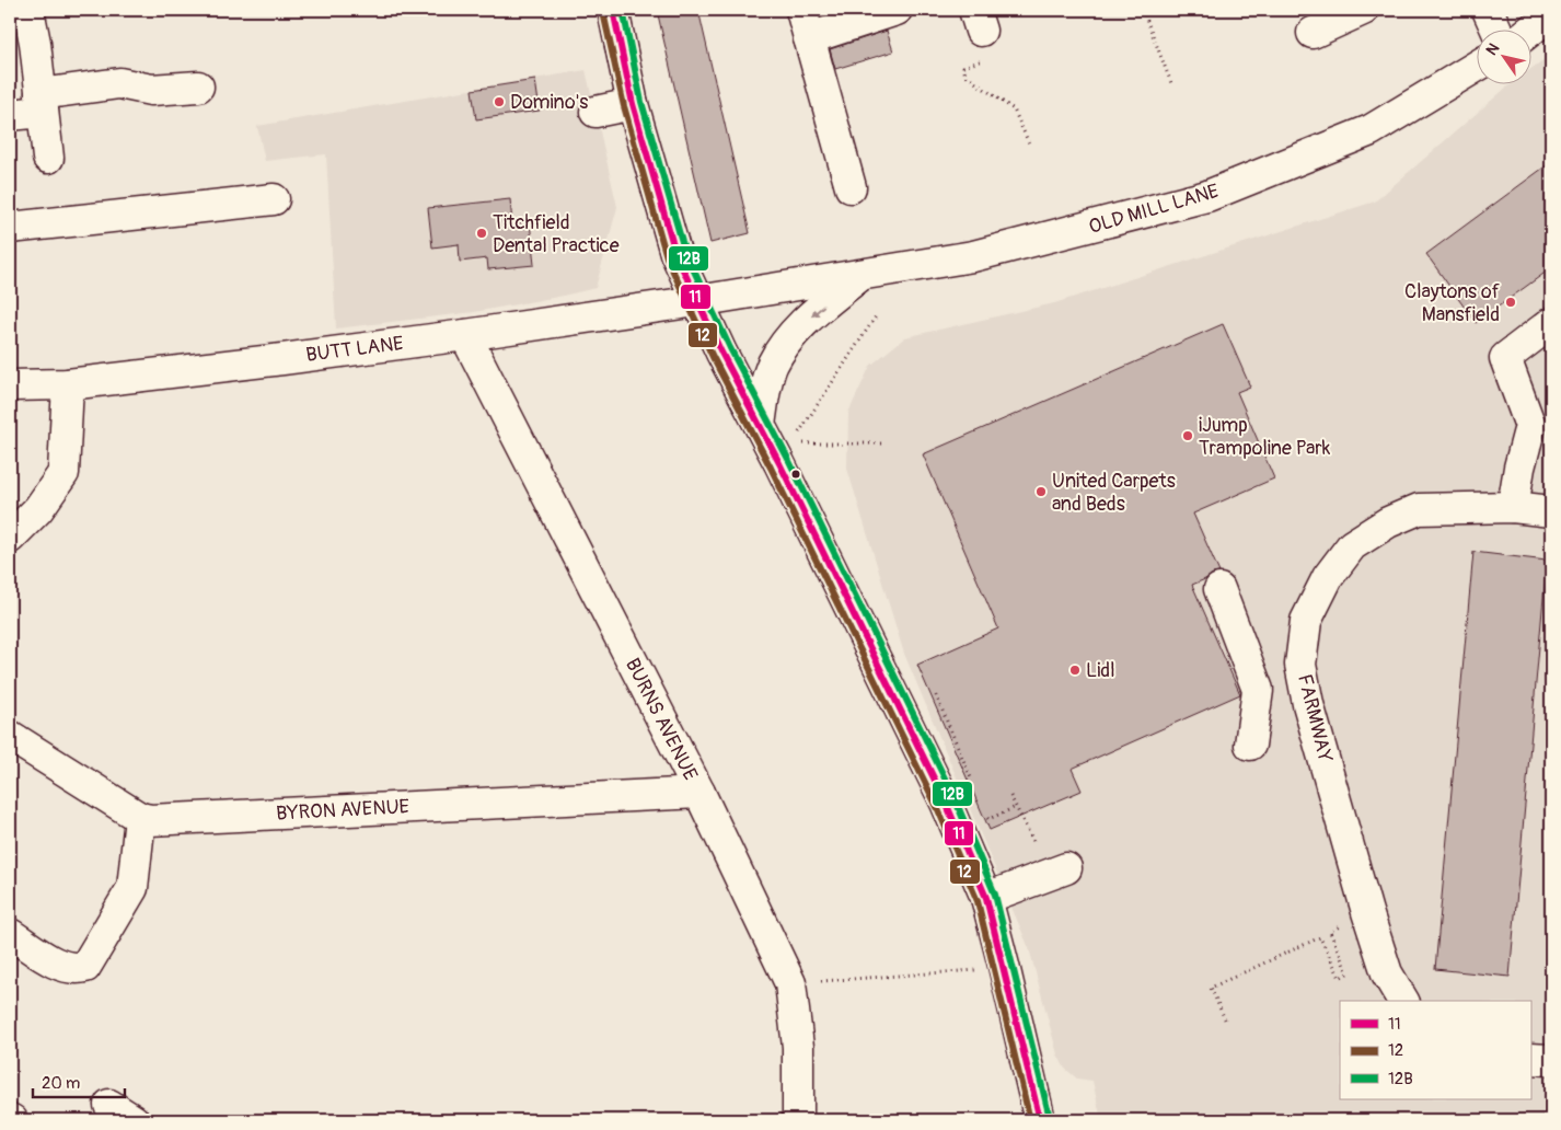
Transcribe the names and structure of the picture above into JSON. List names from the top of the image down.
{
  "streets": {
    "main road": [
      "OLD MILL LANE",
      "BUTT LANE",
      "FARMWAY",
      "BURNS AVENUE",
      "BYRON AVENUE"
    ]
  },
  "crossings": [
    ["OLD MILL LANE", "BUTT LANE"],
    ["BUTT LANE", "BURNS AVENUE"],
    ["BURNS AVENUE", "BYRON AVENUE"]
  ],
  "places": [
    "Domino's",
    "Titchfield Dental Practice",
    "Claytons of Mansfield",
    "iJump Trampoline Park",
    "United Carpets and Beds",
    "Lidl"
  ],
  "lines": ["transit line 11", "transit line 12B", "transit line 12"],
  "legend": ["11", "12", "12B"],
  "scale_bar": "20 m",
  "north": "top left"
}
